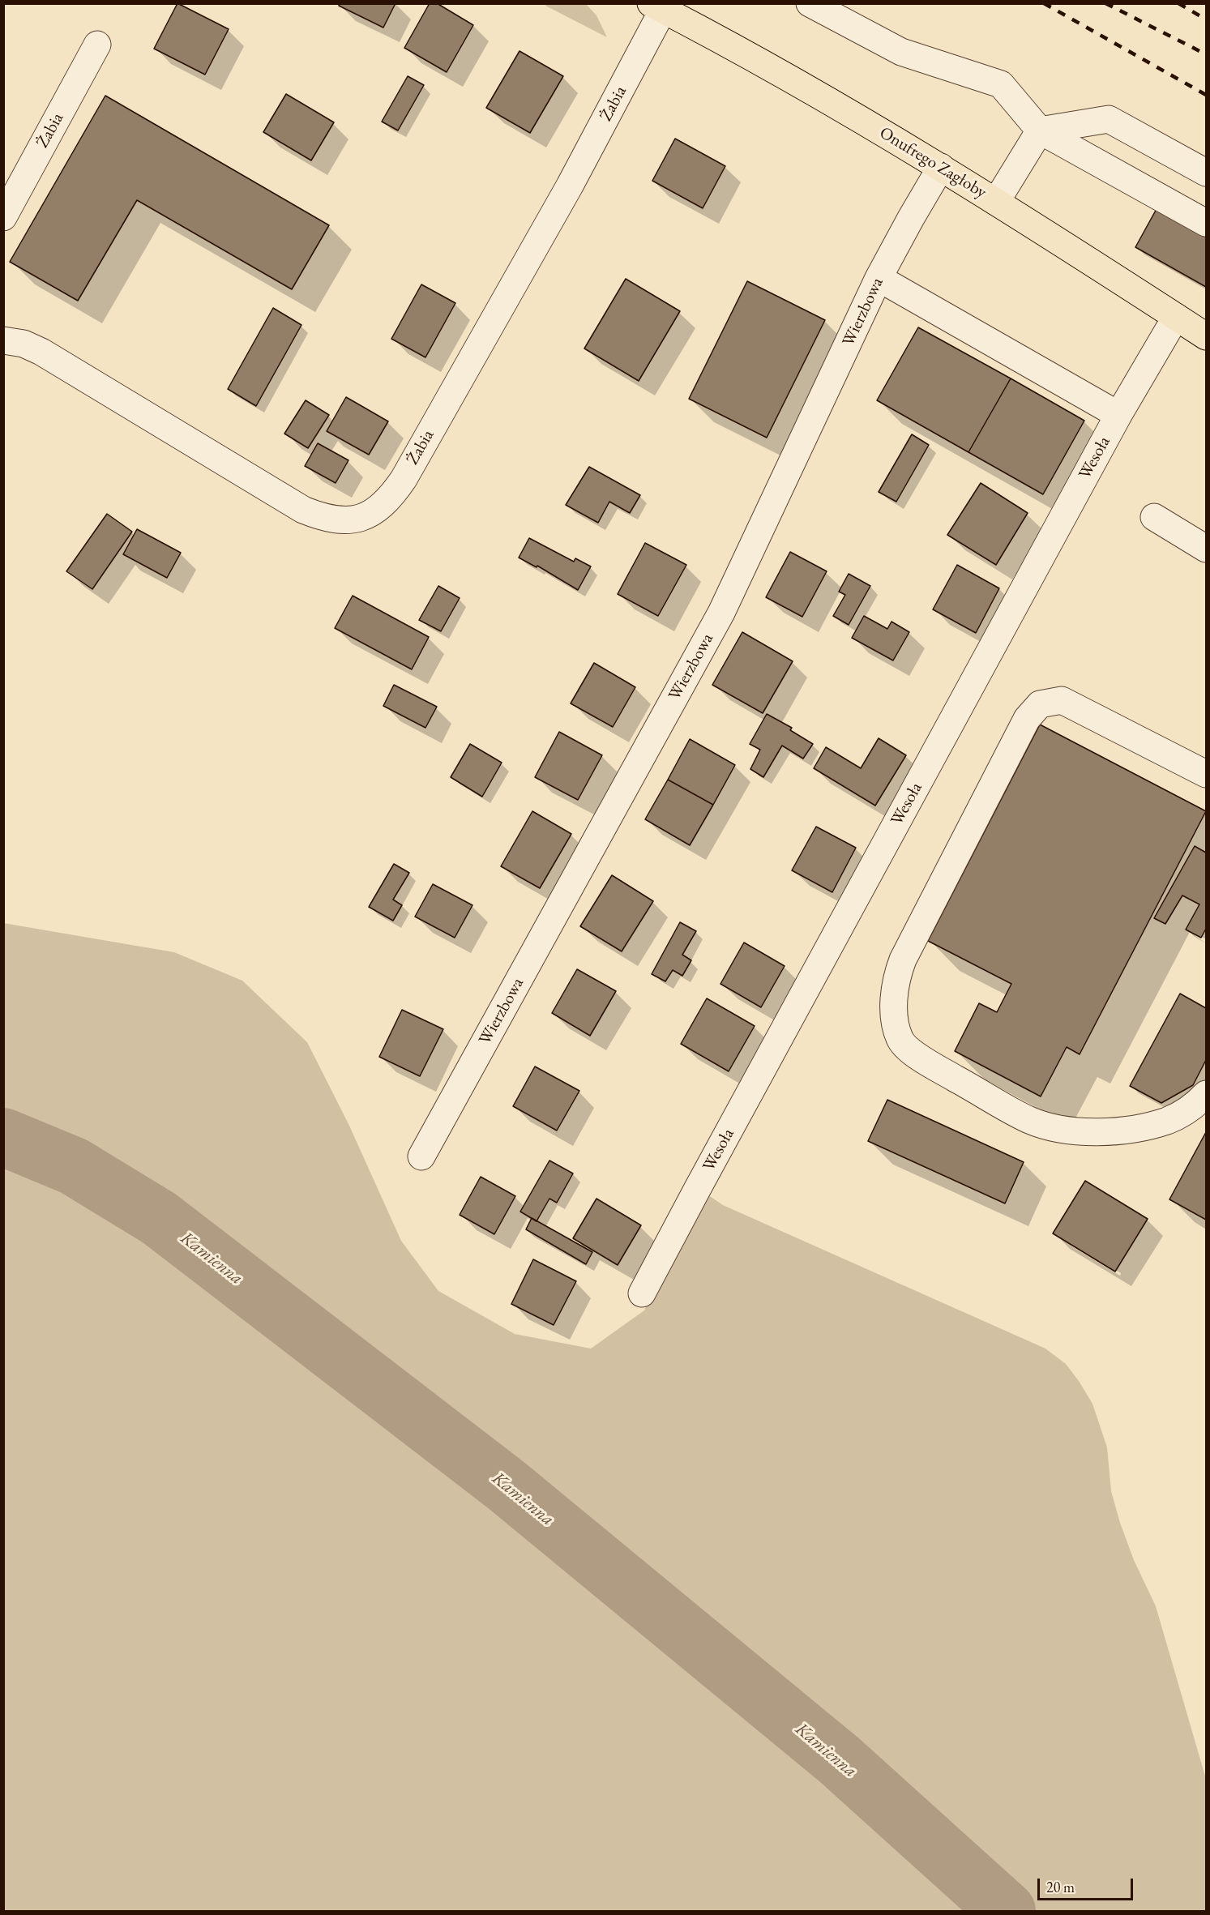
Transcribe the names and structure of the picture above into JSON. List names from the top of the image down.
{
  "streets": {
    "main road": ["Onufrego Zagłoby"],
    "street": ["Żabia", "Wierzbowa", "Wesoła"]
  },
  "crossings": [
    ["Żabia", "Onufrego Zagłoby"],
    ["Onufrego Zagłoby", "Wierzbowa"],
    ["Onufrego Zagłoby", "Wesoła"]
  ],
  "water": ["Kamienna"],
  "scale_bar": "20 m"
}
